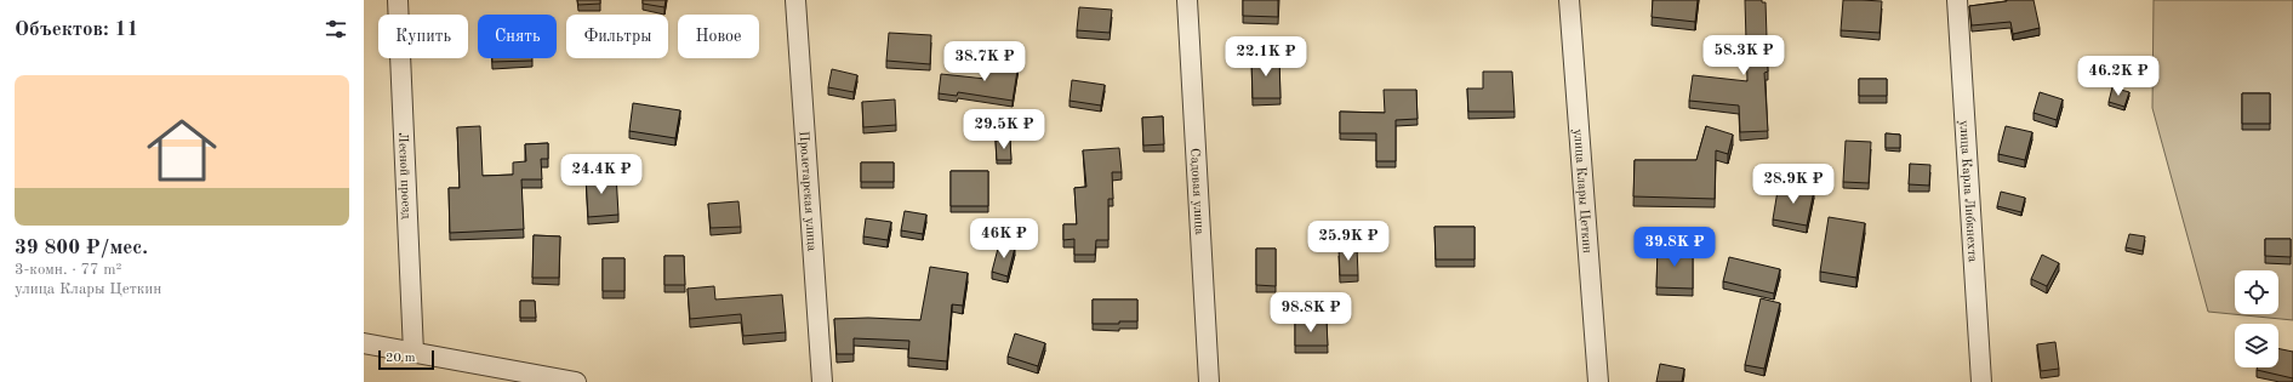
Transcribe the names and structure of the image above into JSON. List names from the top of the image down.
{
  "streets": {
    "street": [
      "Лесной проезд",
      "Пролетарская улица",
      "Садовая улица",
      "улица Клары Цеткин",
      "улица Карла Либкнехта"
    ]
  },
  "scale_bar": "20 m",
  "page": {
    "heading": "Объектов: 11",
    "chip": [
      "Купить",
      "Снять",
      "Фильтры",
      "Новое"
    ],
    "price": [
      "58.3K ₽",
      "22.1K ₽",
      "38.7K ₽",
      "46.2K ₽",
      "29.5K ₽",
      "24.4K ₽",
      "28.9K ₽",
      "46K ₽",
      "25.9K ₽",
      "39.8K ₽",
      "98.8K ₽"
    ],
    "list": [
      {
        "name": "39 800 ₽/мес.",
        "note": "3-комн. · 77 m² · улица Клары Цеткин"
      }
    ],
    "scale": "20 m"
  }
}
